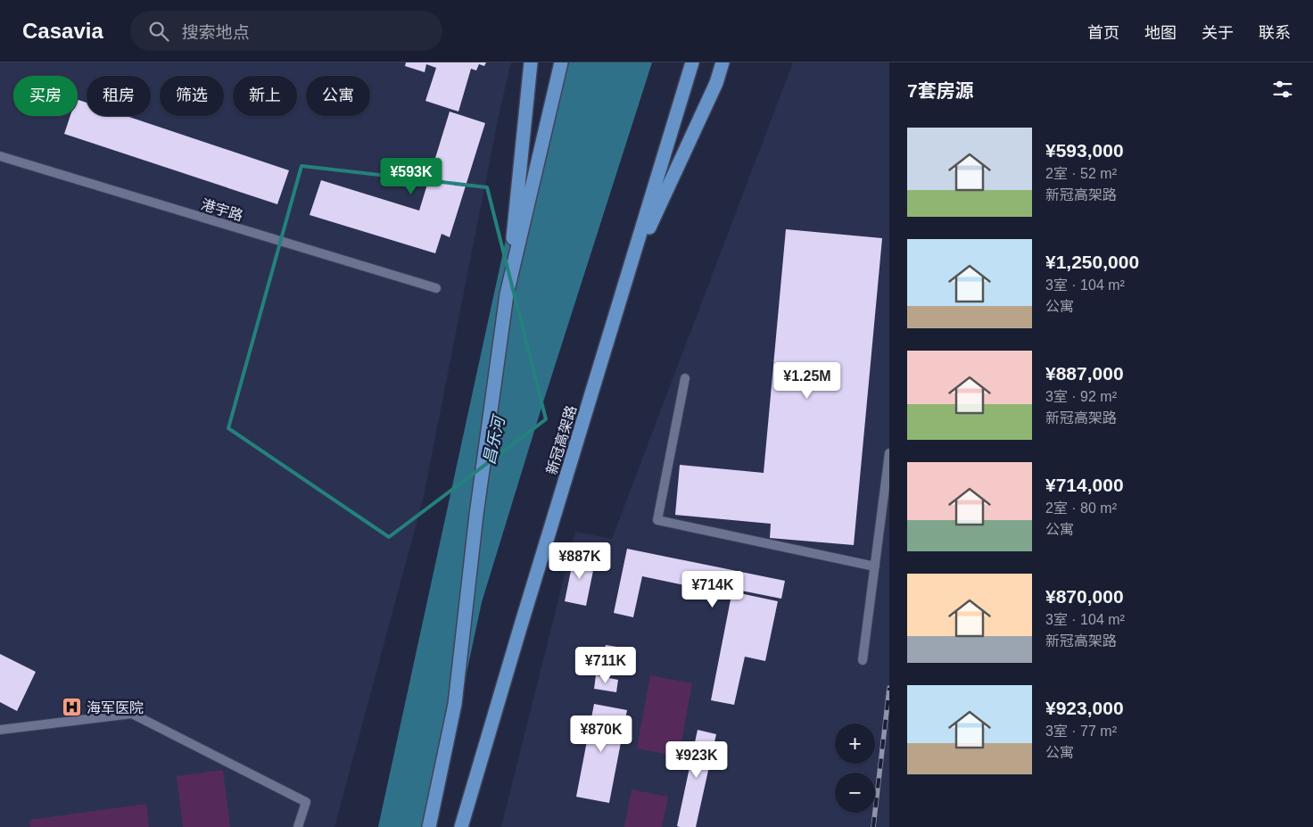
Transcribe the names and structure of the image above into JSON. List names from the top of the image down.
{
  "streets": {
    "highway": ["新冠高架路"],
    "lane": ["港宇路"]
  },
  "water": ["昌乐河"],
  "places": {
    "hospital": ["海军医院"]
  },
  "page": {
    "header": "Casavia",
    "search": "搜索地点",
    "nav": [
      "首页",
      "地图",
      "关于",
      "联系"
    ],
    "heading": "7套房源",
    "chip": [
      "买房",
      "租房",
      "筛选",
      "新上",
      "公寓"
    ],
    "list": [
      {
        "name": "¥593,000",
        "note": "2室 · 52 m² · 新冠高架路"
      },
      {
        "name": "¥1,250,000",
        "note": "3室 · 104 m² · 公寓"
      },
      {
        "name": "¥887,000",
        "note": "3室 · 92 m² · 新冠高架路"
      },
      {
        "name": "¥714,000",
        "note": "2室 · 80 m² · 公寓"
      },
      {
        "name": "¥870,000",
        "note": "3室 · 104 m² · 新冠高架路"
      },
      {
        "name": "¥923,000",
        "note": "3室 · 77 m² · 公寓"
      }
    ],
    "price": [
      "¥593K",
      "¥1.25M",
      "¥887K",
      "¥714K",
      "¥711K",
      "¥870K",
      "¥923K"
    ],
    "map_buttons": ["+", "−"]
  }
}
